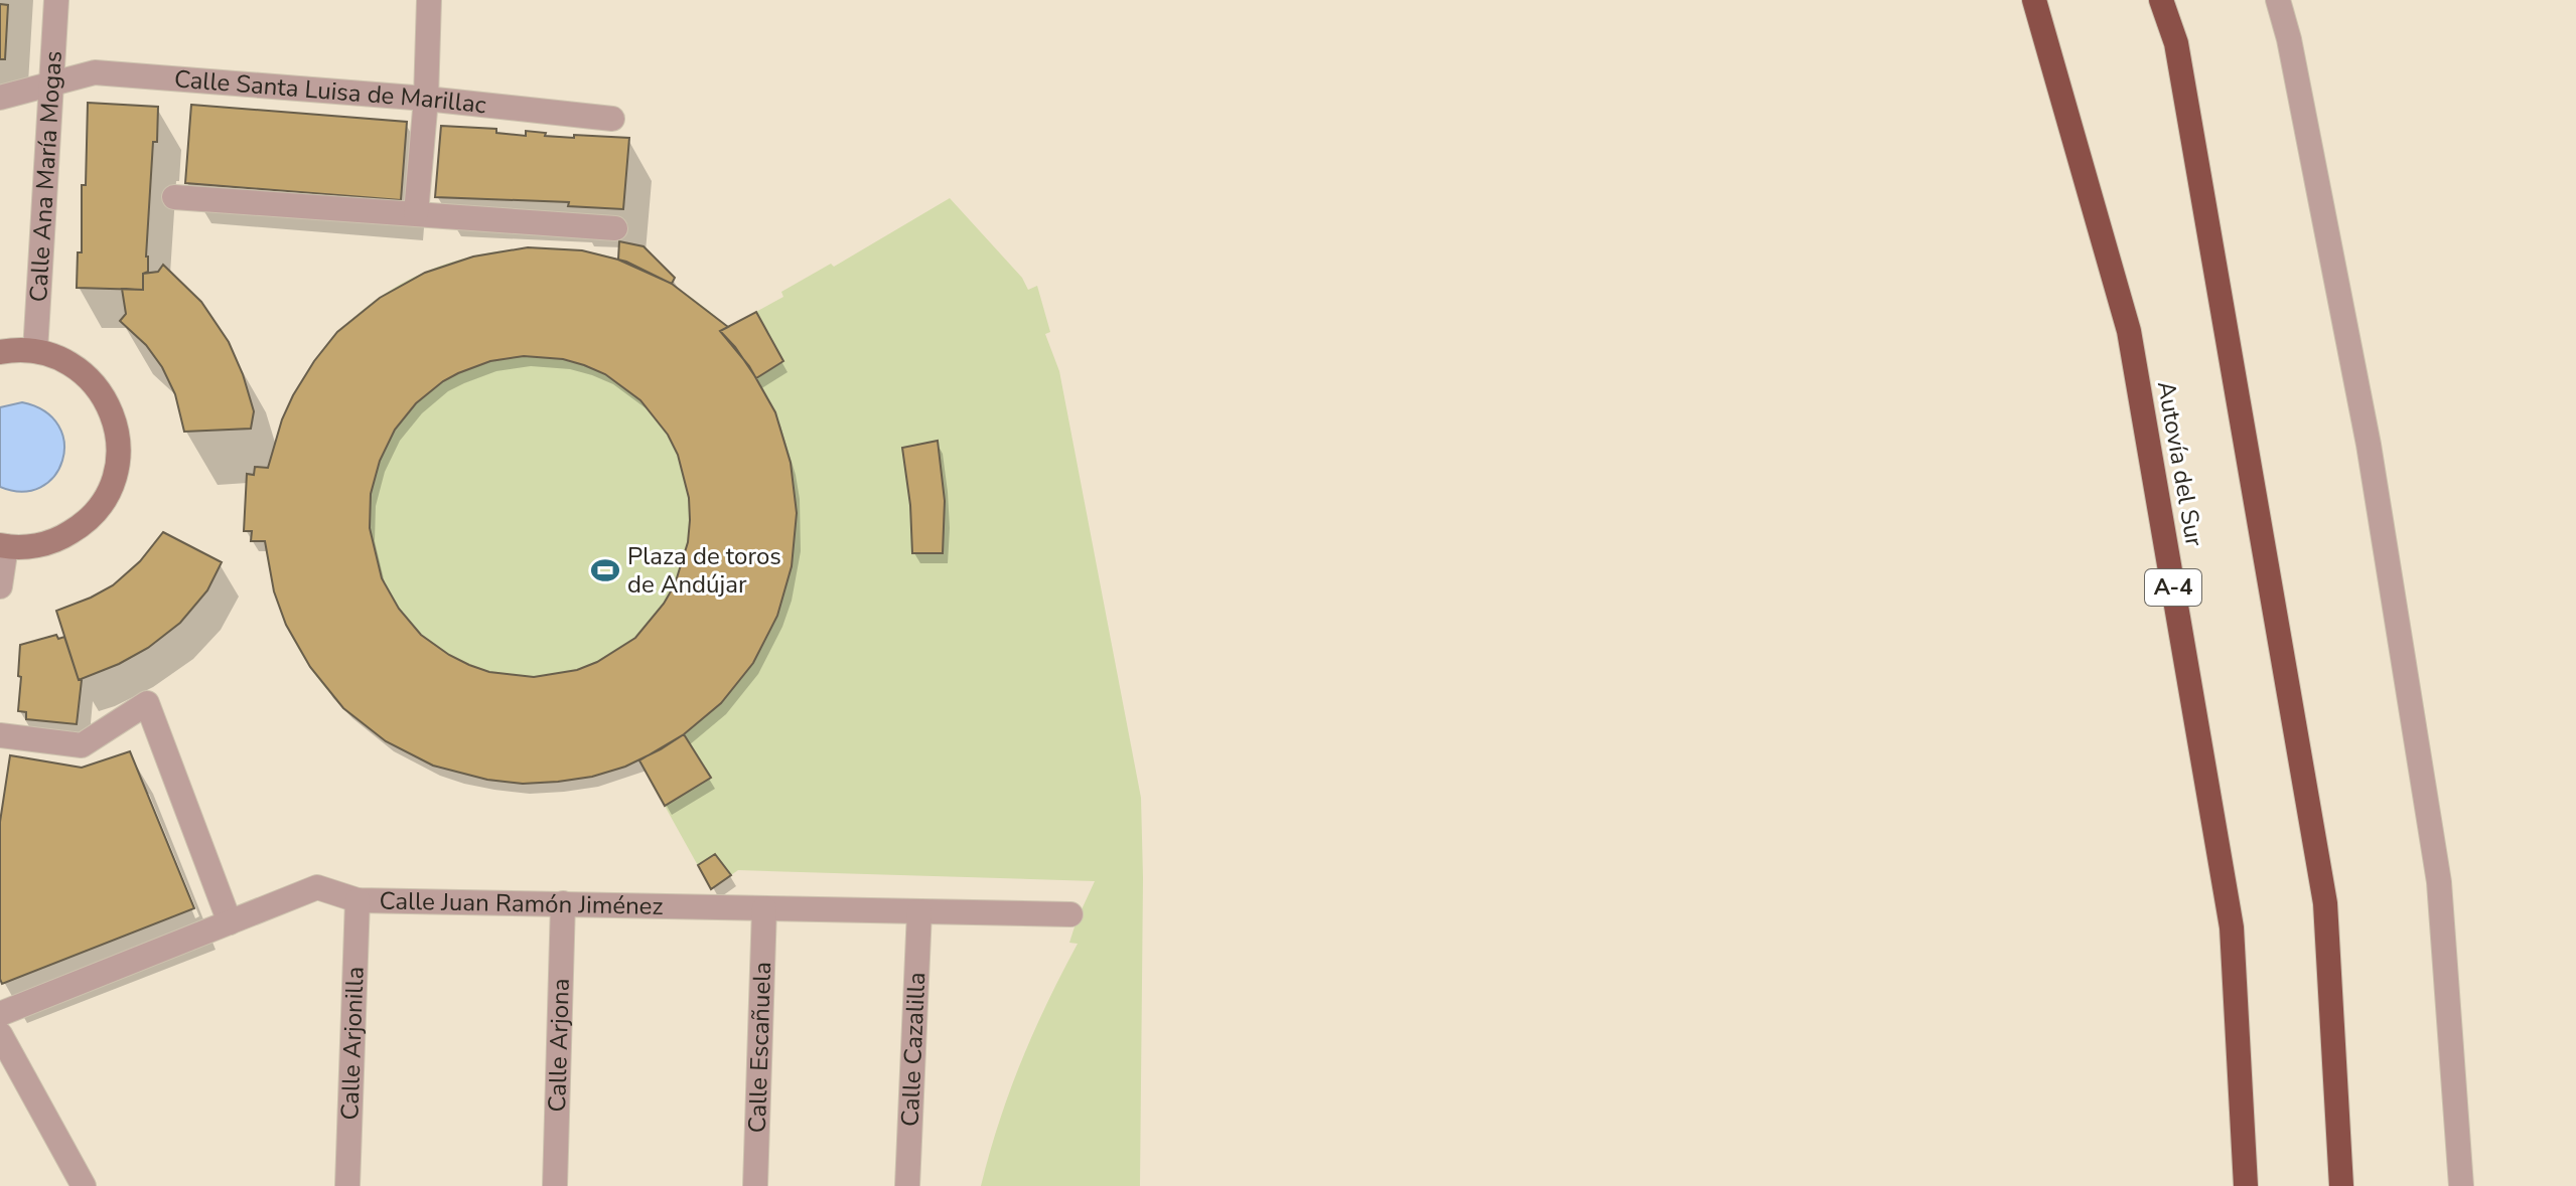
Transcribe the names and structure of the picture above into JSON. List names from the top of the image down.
{
  "streets": {
    "highway": ["Autovía del Sur", "A-4"],
    "street": [
      "Calle Santa Luisa de Marillac",
      "Calle Ana María Mogas",
      "Calle Juan Ramón Jiménez",
      "Calle Arjonilla",
      "Calle Arjona",
      "Calle Escañuela",
      "Calle Cazalilla"
    ]
  },
  "crossings": [
    ["Calle Santa Luisa de Marillac", "Calle Ana María Mogas"],
    ["Calle Juan Ramón Jiménez", "Calle Arjonilla"],
    ["Calle Juan Ramón Jiménez", "Calle Arjona"],
    ["Calle Juan Ramón Jiménez", "Calle Escañuela"],
    ["Calle Juan Ramón Jiménez", "Calle Cazalilla"]
  ],
  "places": {
    "sports": ["Plaza de toros de Andújar"]
  }
}
